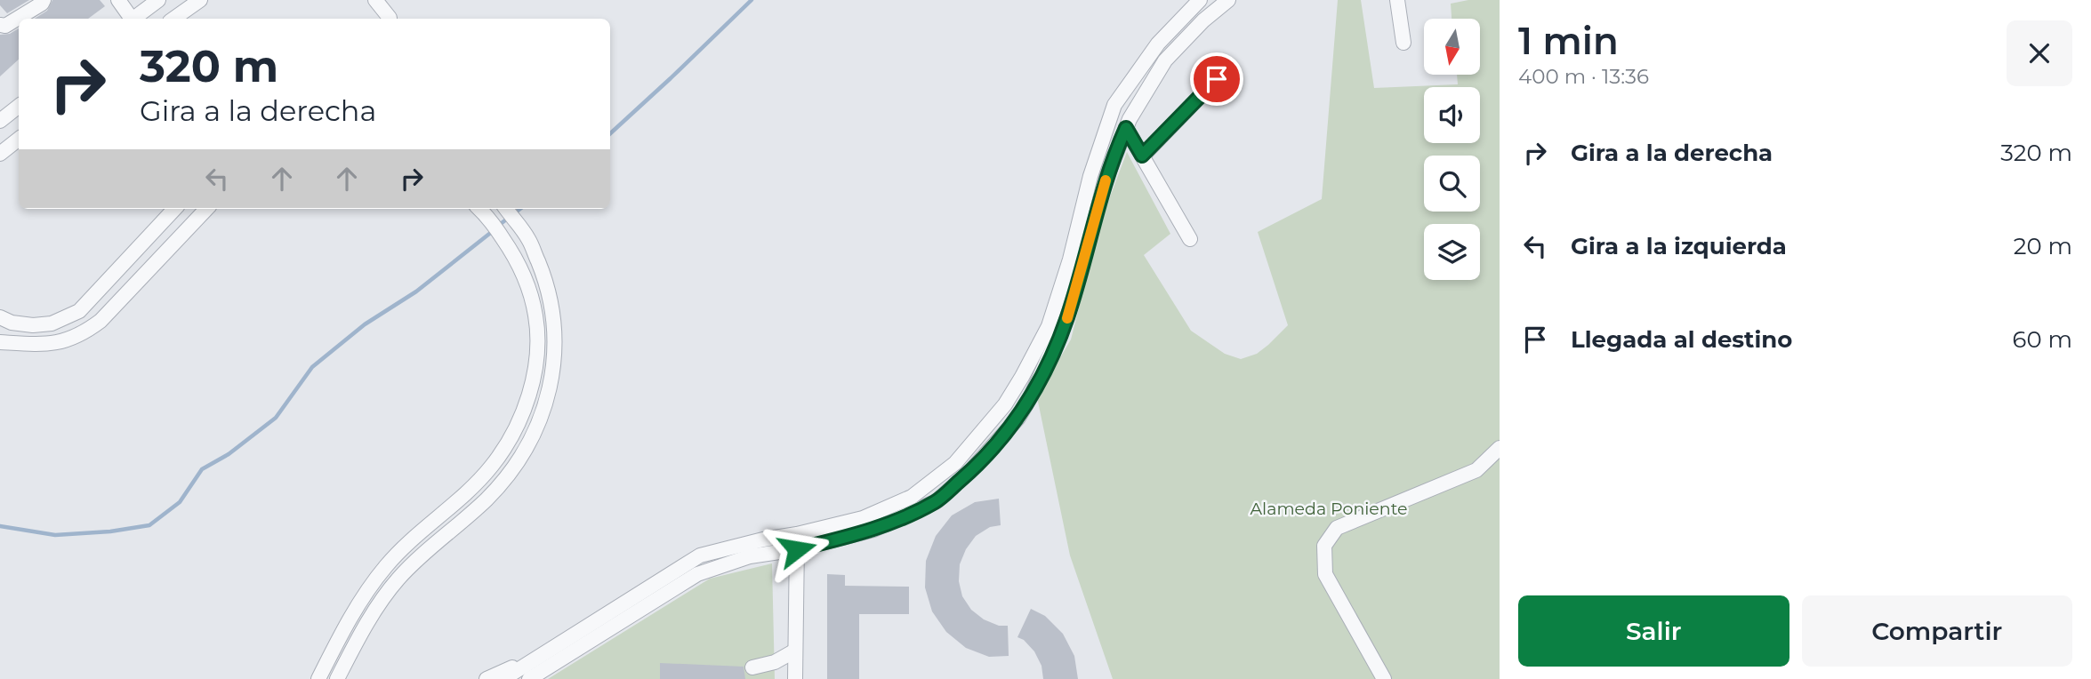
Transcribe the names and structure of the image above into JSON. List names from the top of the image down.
{
  "parks": ["Alameda Poniente"],
  "north": "bottom",
  "page": {
    "heading": ["1 min", "400 m · 13:36"],
    "turn": ["320 m", "Gira a la derecha"],
    "list": [
      {
        "name": "Gira a la derecha",
        "value": "320 m"
      },
      {
        "name": "Gira a la izquierda",
        "value": "20 m"
      },
      {
        "name": "Llegada al destino",
        "value": "60 m"
      }
    ],
    "buttons": ["Salir", "Compartir"]
  }
}
